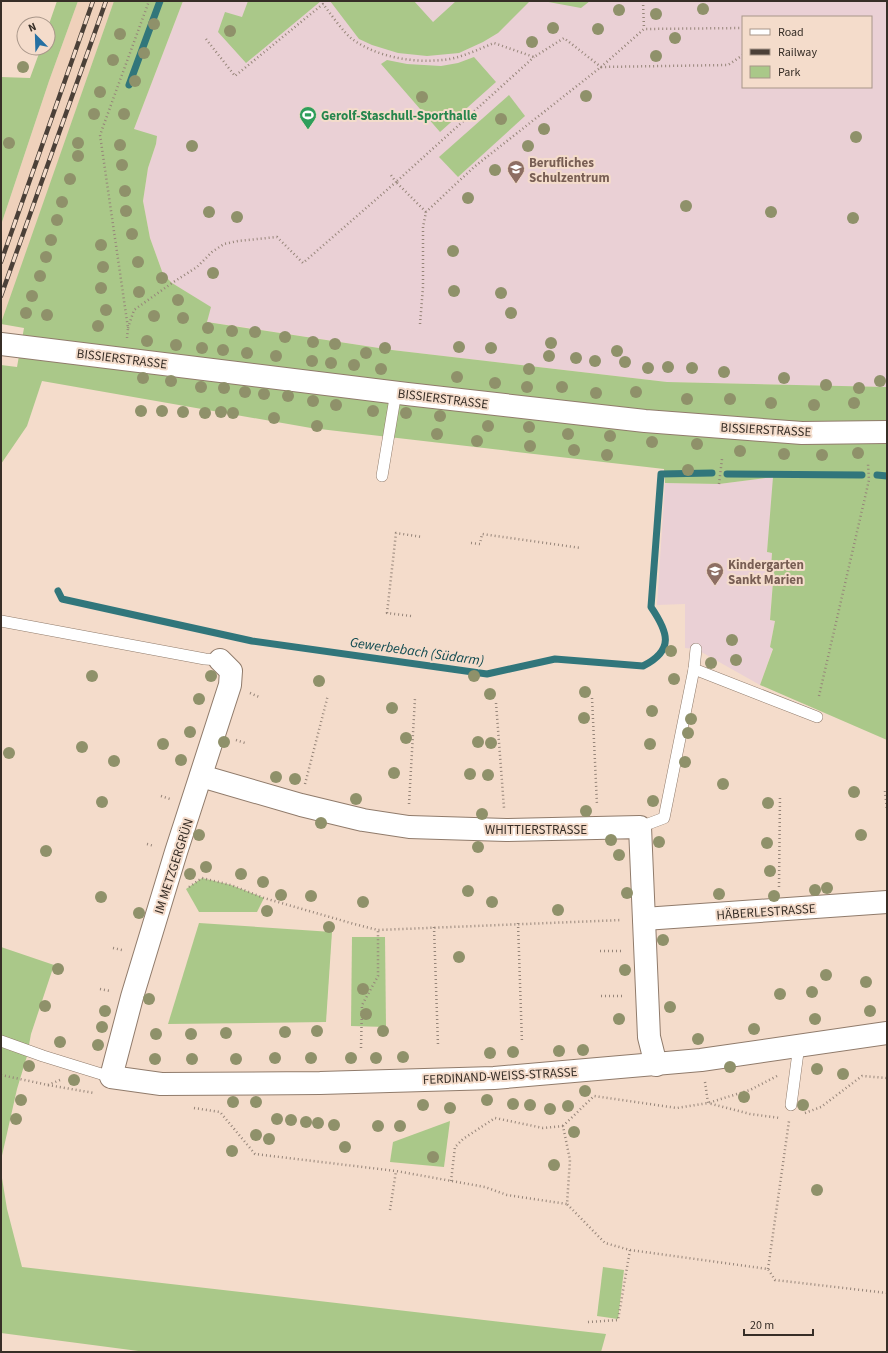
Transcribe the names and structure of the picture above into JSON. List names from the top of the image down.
{
  "streets": {
    "street": [
      "BISSIERSTRASSE",
      "WHITTIERSTRASSE",
      "IM METZGERGRÜN",
      "HÄBERLESTRASSE",
      "FERDINAND-WEISS-STRASSE"
    ]
  },
  "crossings": [
    ["WHITTIERSTRASSE", "IM METZGERGRÜN"],
    ["IM METZGERGRÜN", "FERDINAND-WEISS-STRASSE"]
  ],
  "water": ["Gewerbebach (Südarm)"],
  "places": {
    "sports": ["Gerolf-Staschull-Sporthalle"],
    "school or university": ["Berufliches Schulzentrum", "Kindergarten Sankt Marien"]
  },
  "legend": ["Road", "Railway", "Park"],
  "scale_bar": "20 m",
  "north": "top left"
}
